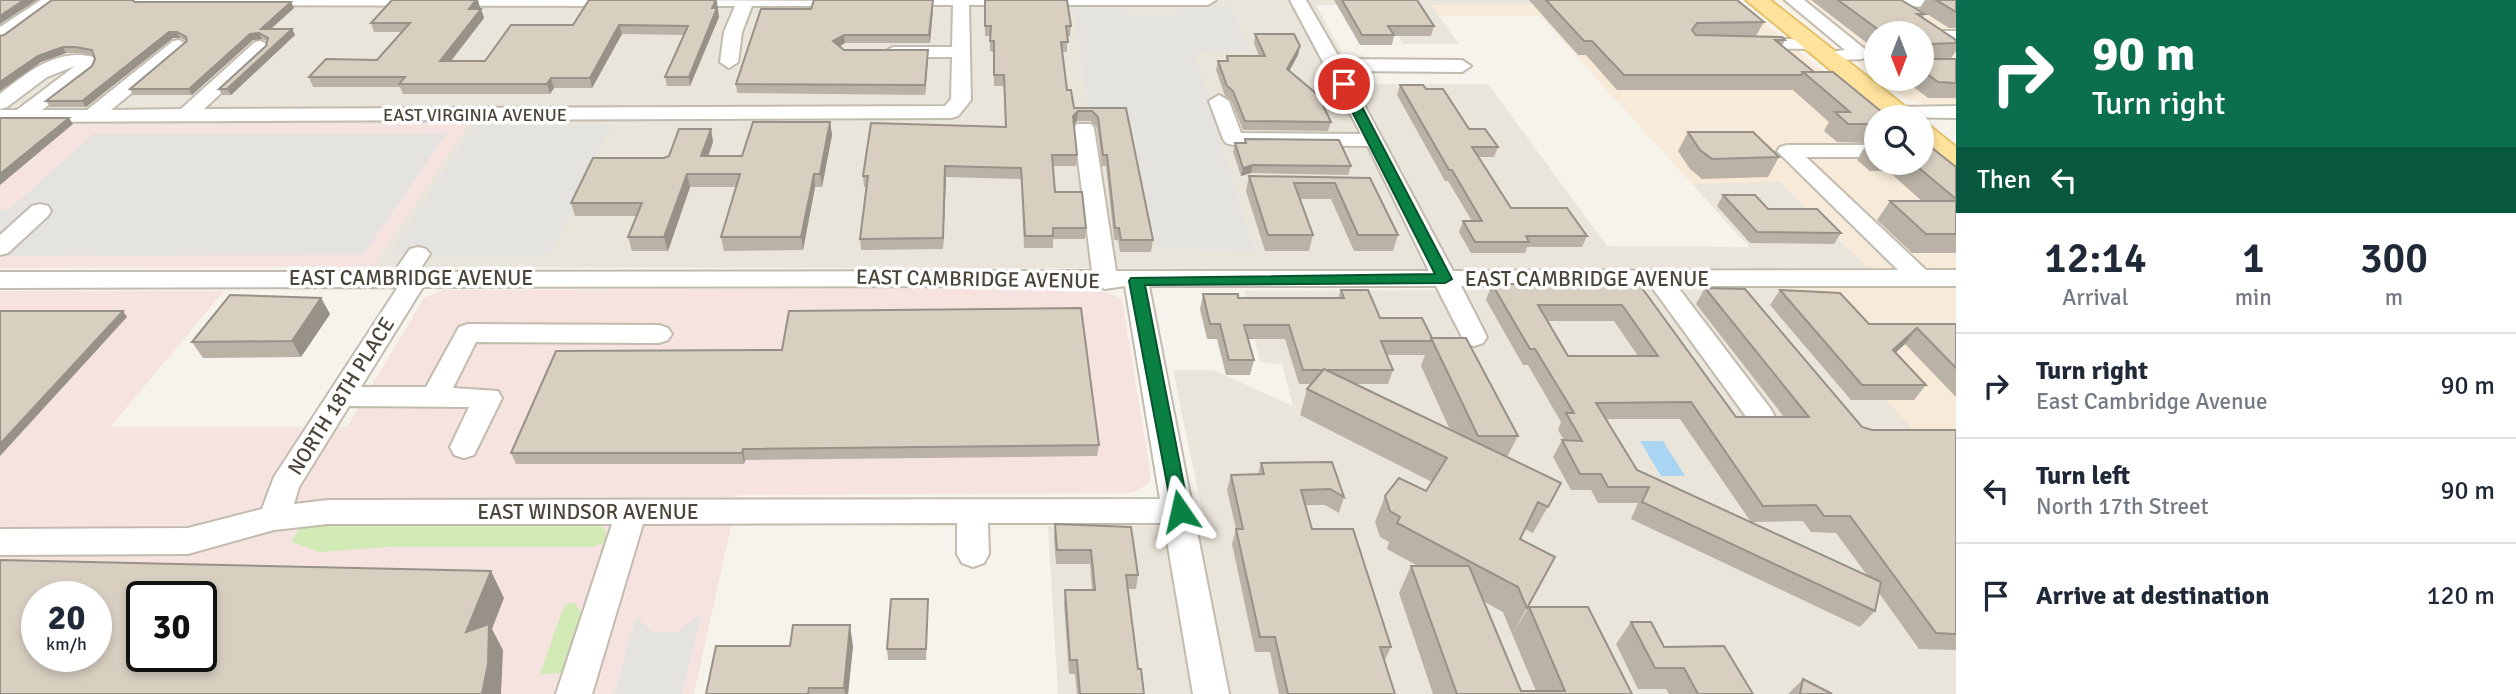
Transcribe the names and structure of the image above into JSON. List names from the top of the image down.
{
  "streets": {
    "street": [
      "EAST VIRGINIA AVENUE",
      "EAST CAMBRIDGE AVENUE",
      "NORTH 18TH PLACE",
      "EAST WINDSOR AVENUE"
    ]
  },
  "crossings": [
    ["EAST CAMBRIDGE AVENUE", "NORTH 18TH PLACE"],
    ["NORTH 18TH PLACE", "EAST WINDSOR AVENUE"]
  ],
  "north": "bottom",
  "page": {
    "turn": ["90 m", "Turn right"],
    "then": "Then",
    "eta": [
      "12:14",
      "Arrival",
      "1",
      "min",
      "300",
      "m"
    ],
    "list": [
      {
        "name": "Turn right",
        "note": "East Cambridge Avenue",
        "value": "90 m"
      },
      {
        "name": "Turn left",
        "note": "North 17th Street",
        "value": "90 m"
      },
      {
        "name": "Arrive at destination",
        "value": "120 m"
      }
    ],
    "speed": "20 km/h",
    "limit": "30"
  }
}
